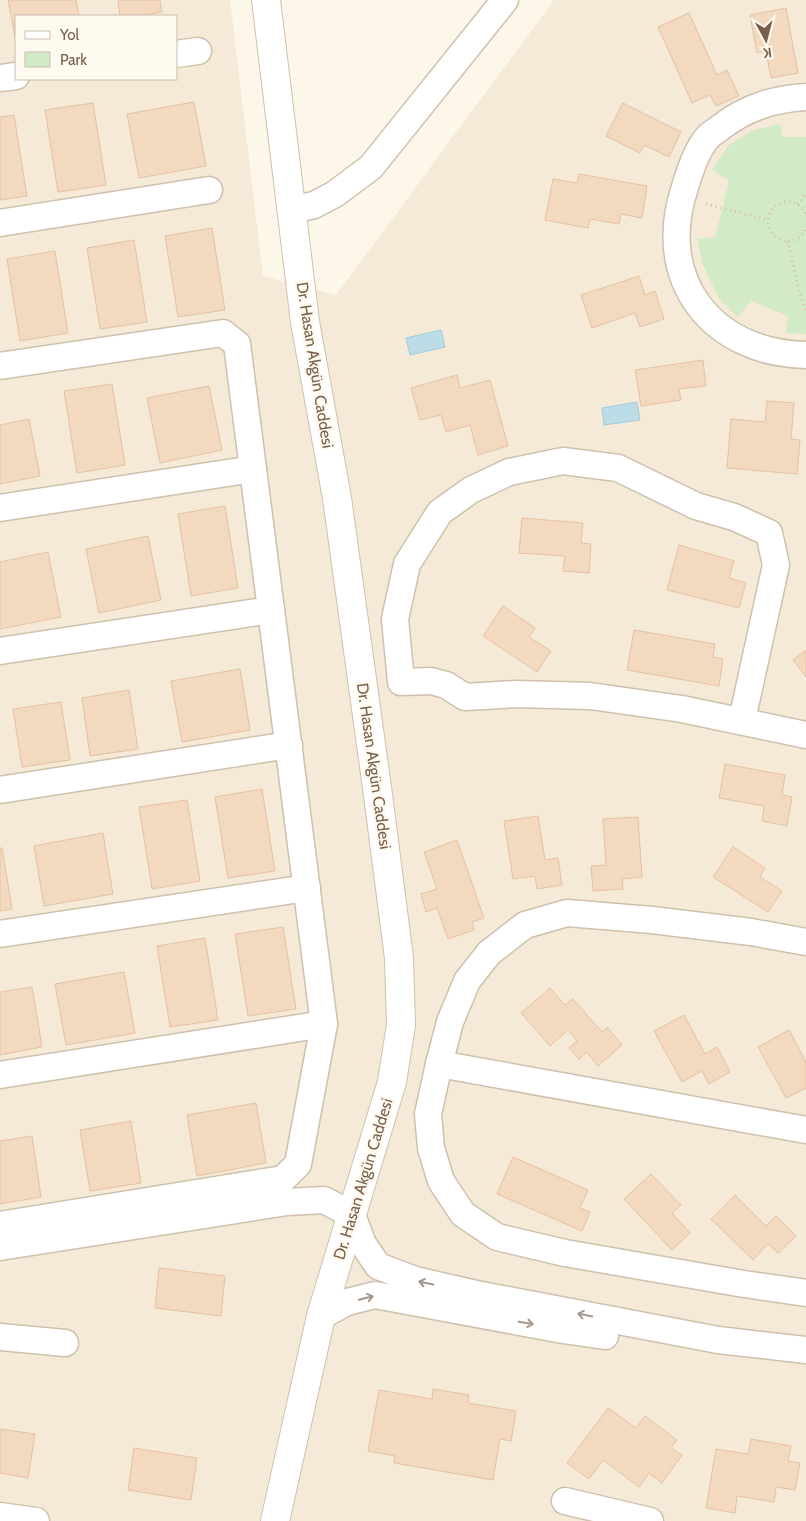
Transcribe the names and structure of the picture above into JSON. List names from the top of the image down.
{
  "streets": {
    "street": ["Dr. Hasan Akgün Caddesi"]
  },
  "legend": ["Yol", "Park"],
  "north": "bottom"
}
